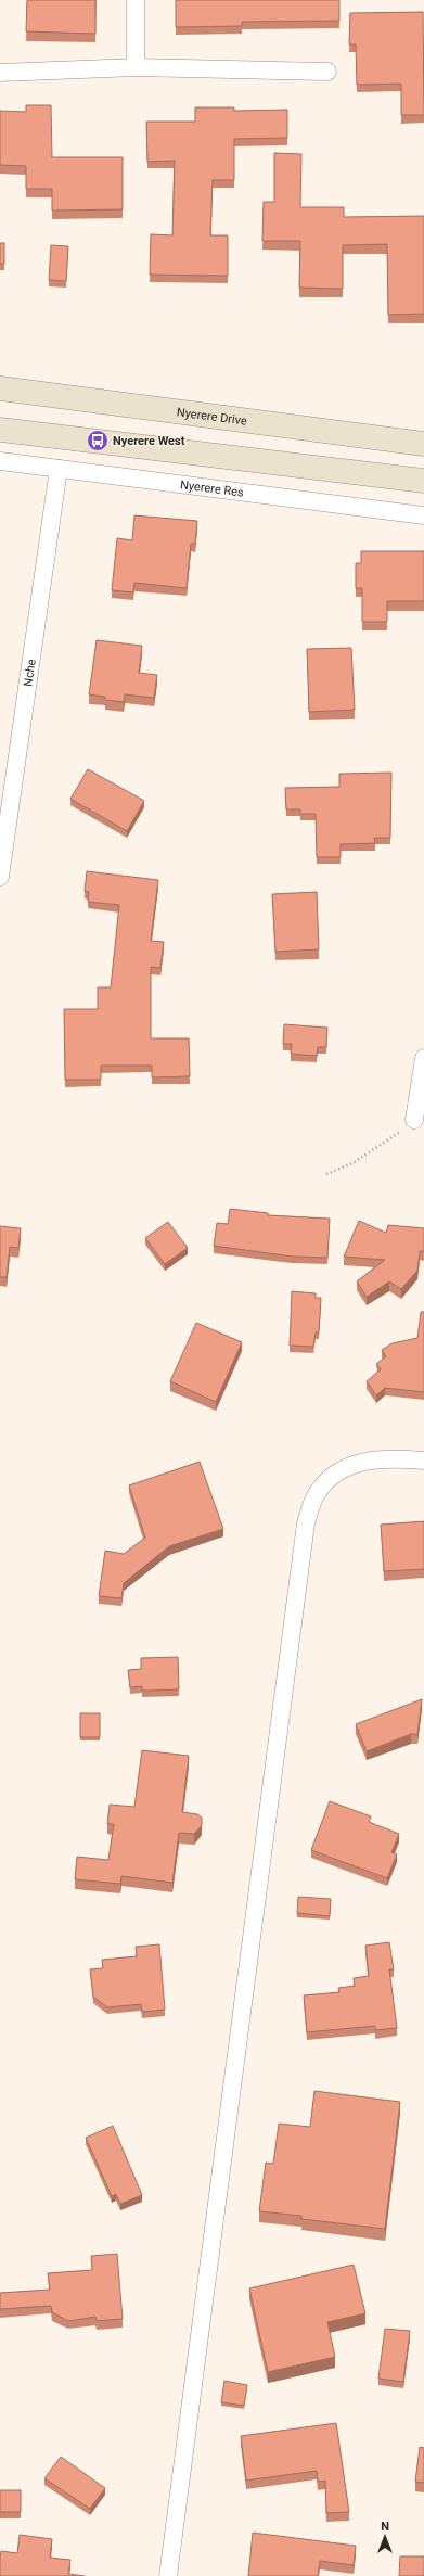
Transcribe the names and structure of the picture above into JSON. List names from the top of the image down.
{
  "streets": {
    "main road": ["Nyerere Drive"],
    "street": ["Nyerere Res", "Nche"]
  },
  "crossings": [
    ["Nyerere Res", "Nche"]
  ],
  "places": {
    "bus stop": ["Nyerere West"]
  },
  "north": "top"
}
